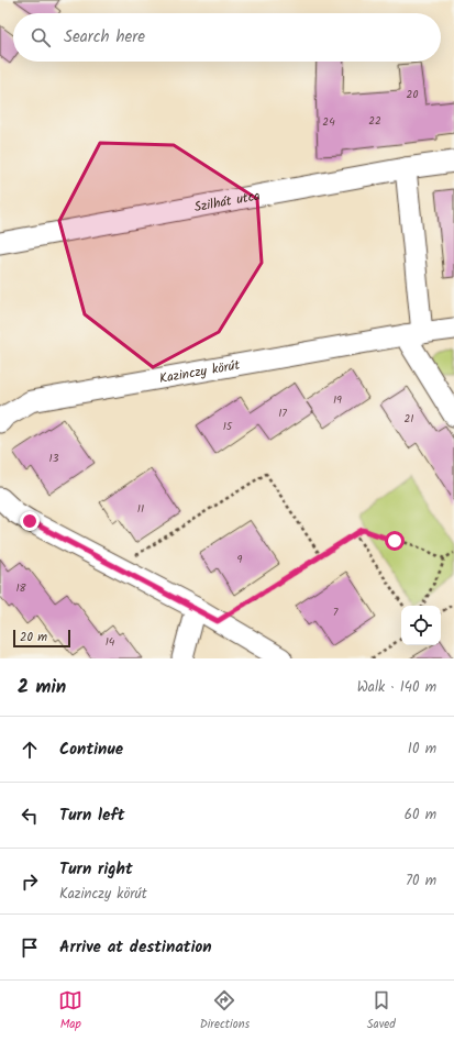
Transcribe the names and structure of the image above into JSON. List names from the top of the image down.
{
  "streets": {
    "street": ["Szilhát utca", "Kazinczy körút"]
  },
  "house_numbers": [
    "20",
    "22",
    "24",
    "19",
    "17",
    "21",
    "15",
    "13",
    "11",
    "9",
    "18",
    "7",
    "14"
  ],
  "scale_bar": "20 m",
  "page": {
    "search": "Search here",
    "scale": "20 m",
    "heading": ["2 min", "Walk · 140 m"],
    "list": [
      ["Continue", "10 m"],
      ["Turn left", "60 m"],
      ["Turn right", "Kazinczy körút", "70 m"],
      "Arrive at destination"
    ],
    "nav": ["Map", "Directions", "Saved"]
  }
}
